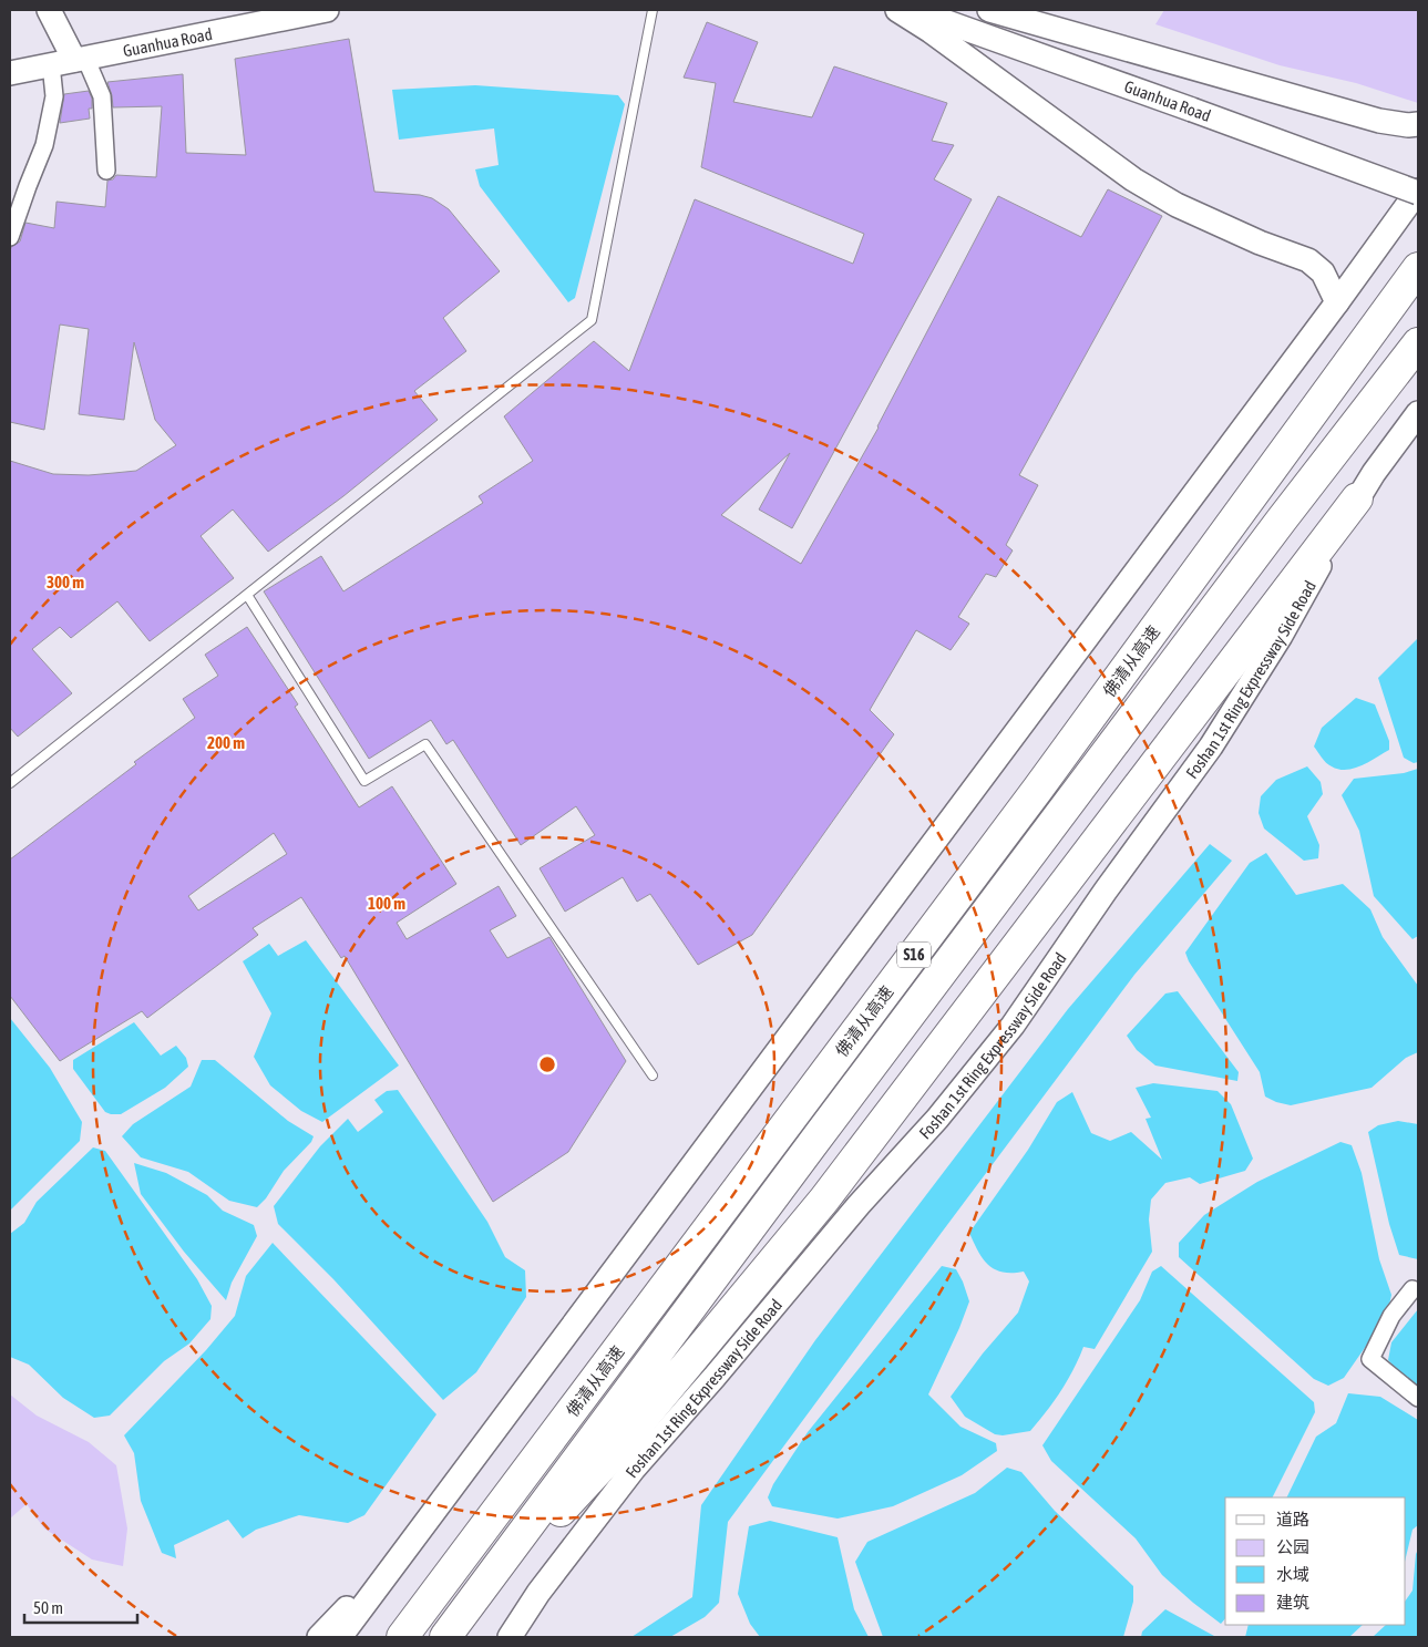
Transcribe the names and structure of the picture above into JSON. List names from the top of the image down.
{
  "streets": {
    "highway": ["佛清从高速", "S16"],
    "main road": ["Guanhua Road", "Foshan 1st Ring Expressway Side Road"]
  },
  "legend": [
    "道路",
    "公园",
    "水域",
    "建筑"
  ],
  "scale_bar": "50 m",
  "rings": ["300 m", "200 m", "100 m"]
}
